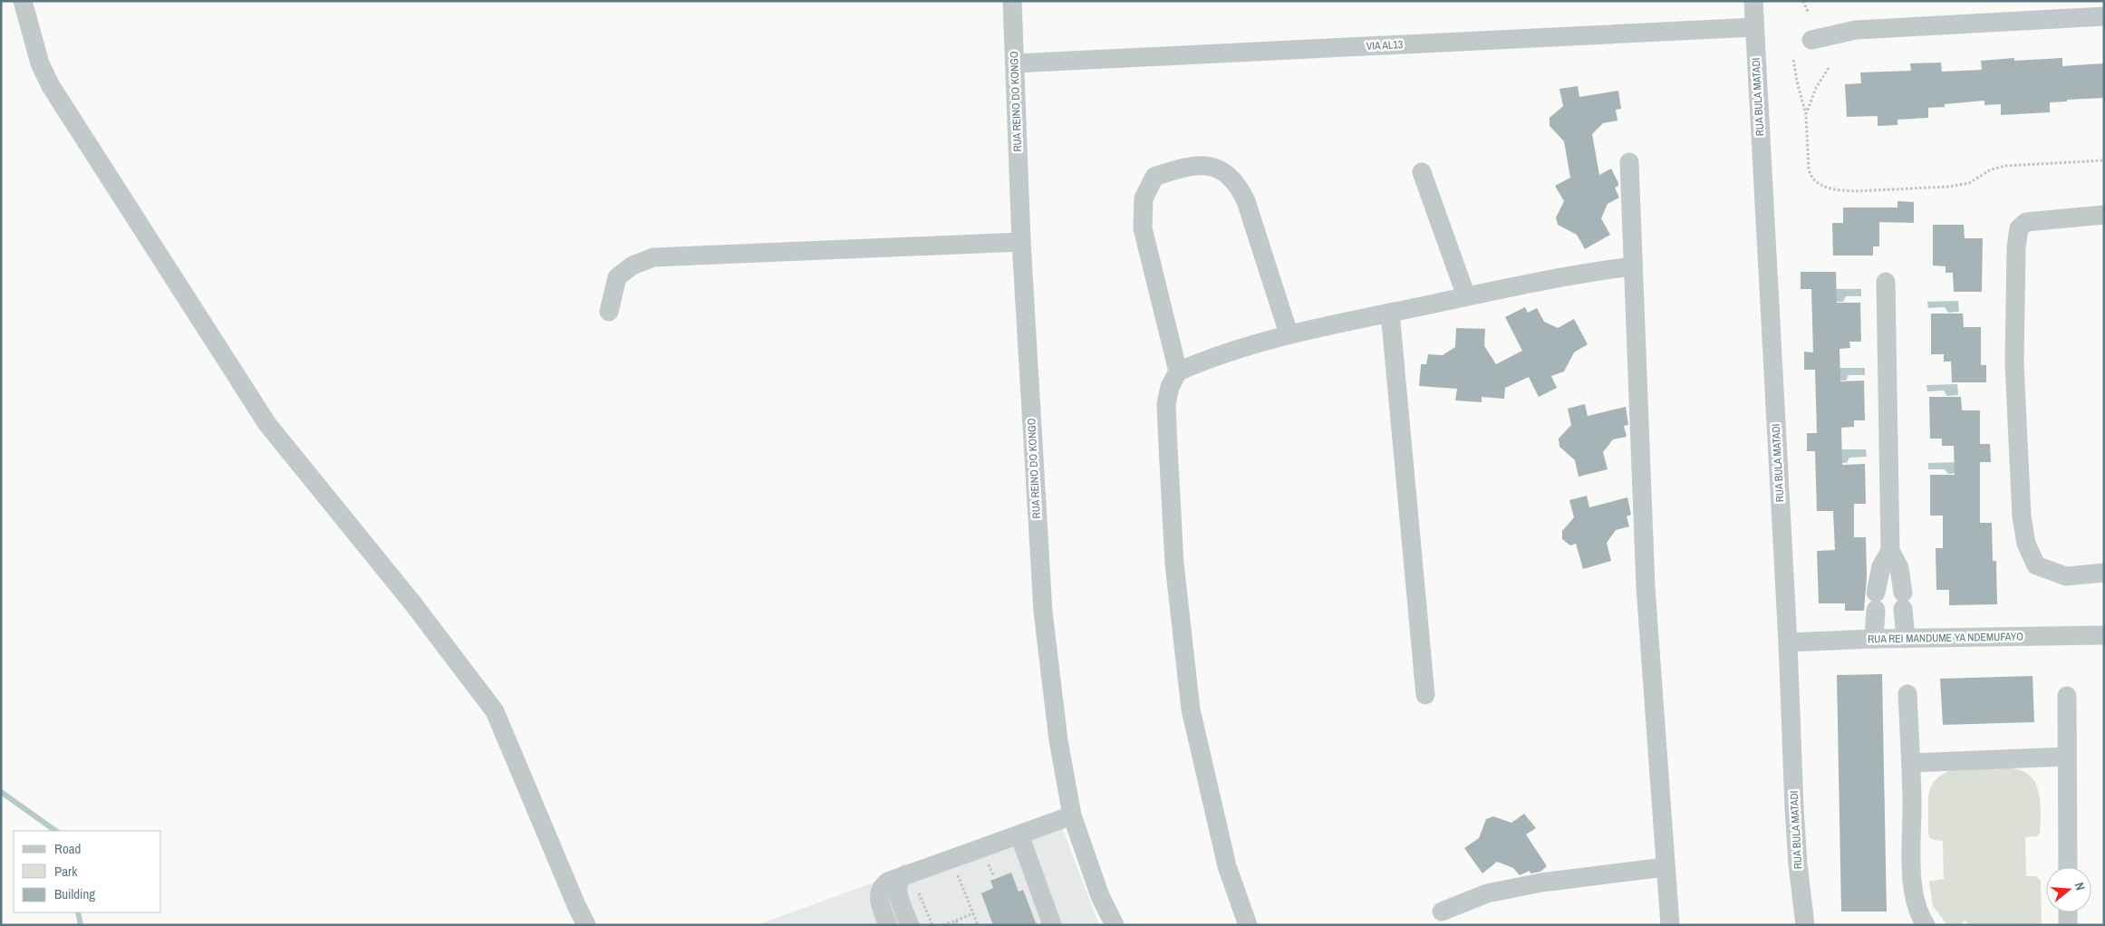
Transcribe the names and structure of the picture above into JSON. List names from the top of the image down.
{
  "streets": {
    "street": [
      "VIA AL13",
      "RUA BULA MATADI",
      "RUA REINO DO KONGO",
      "RUA REI MANDUME YA NDEMUFAYO"
    ]
  },
  "crossings": [
    ["VIA AL13", "RUA BULA MATADI"],
    ["VIA AL13", "RUA REINO DO KONGO"],
    ["RUA BULA MATADI", "RUA REI MANDUME YA NDEMUFAYO"]
  ],
  "legend": ["Road", "Park", "Building"],
  "north": "right"
}
